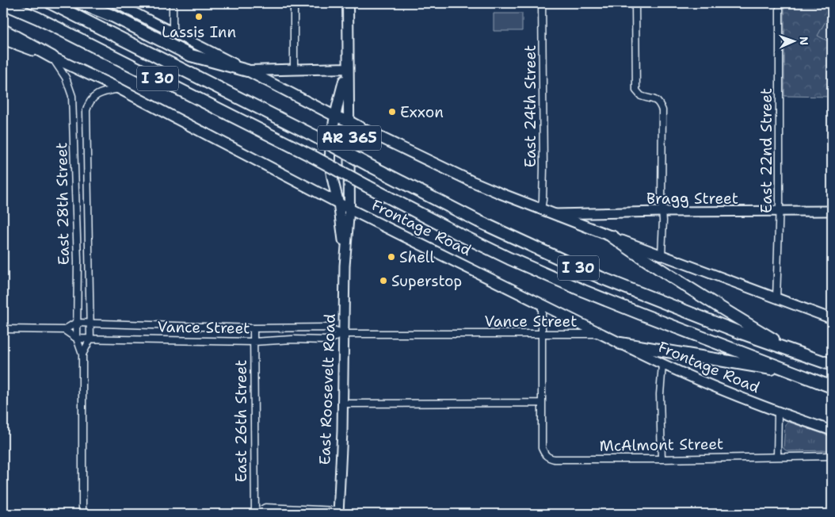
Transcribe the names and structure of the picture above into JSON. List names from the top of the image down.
{
  "streets": {
    "highway": ["I 30"],
    "main road": [
      "AR 365",
      "Bragg Street",
      "Frontage Road",
      "East Roosevelt Road"
    ],
    "street": [
      "East 24th Street",
      "East 22nd Street",
      "East 28th Street",
      "Vance Street",
      "East 26th Street",
      "McAlmont Street"
    ]
  },
  "crossings": [
    ["East 22nd Street", "Bragg Street"],
    ["East 28th Street", "Frontage Road"],
    ["East 28th Street", "Vance Street"],
    ["Frontage Road", "Vance Street"],
    ["Frontage Road", "East Roosevelt Road"],
    ["Vance Street", "East Roosevelt Road"],
    ["Vance Street", "East 26th Street"]
  ],
  "places": [
    "Lassis Inn",
    "Exxon",
    "Shell",
    "Superstop"
  ],
  "north": "right"
}
